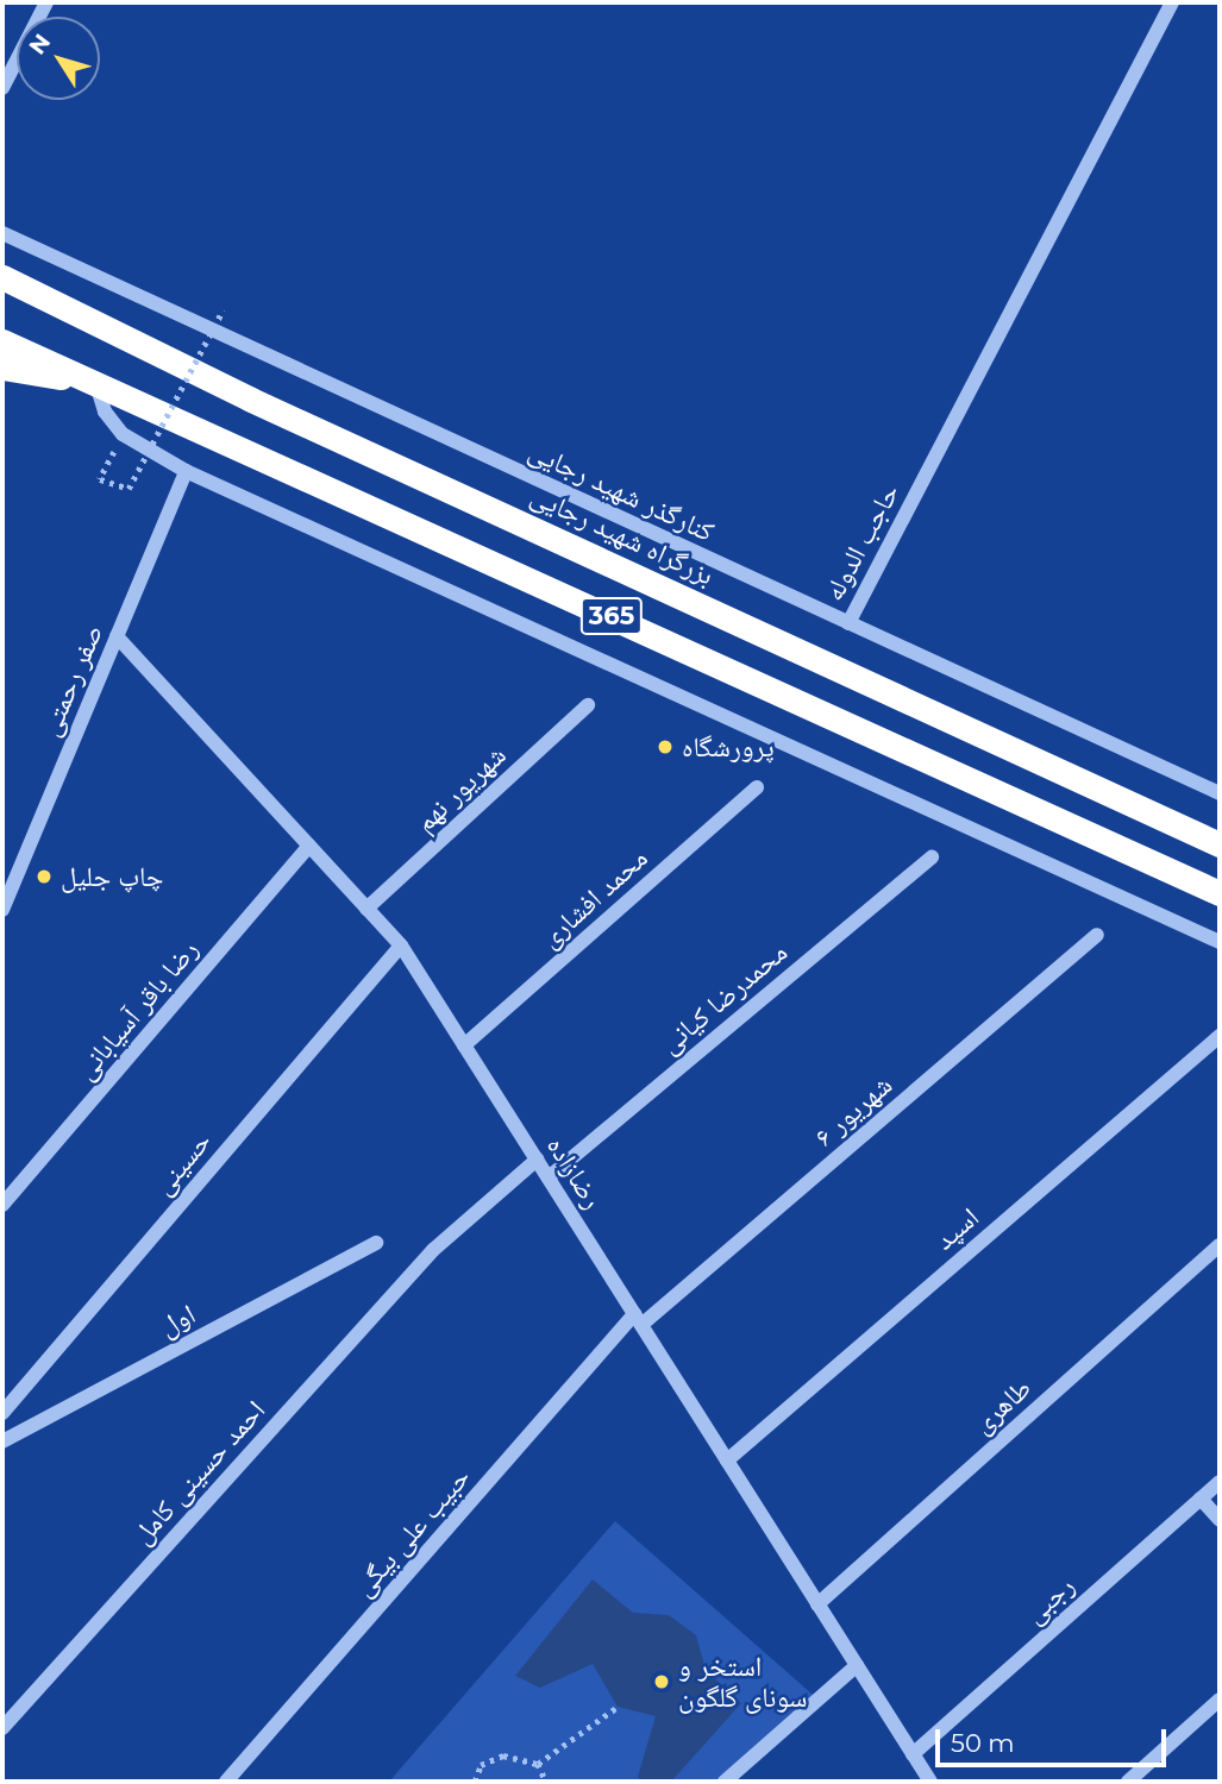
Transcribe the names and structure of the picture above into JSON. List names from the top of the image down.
{
  "streets": {
    "highway": ["بزرگراه شهید رجایی", "365"],
    "street": [
      "کنارگذر شهید رجایی",
      "حاجب الدوله",
      "صفر رحمتی",
      "شهریور نهم",
      "محمد افشاری",
      "محمدرضا کیانی",
      "رضا باقر آسیابانی",
      "شهریور ۶",
      "حسینی",
      "رضازاده",
      "اسپد",
      "اول",
      "طاهری",
      "احمد حسینی کامل",
      "حبیب علی بیگی",
      "رجبی"
    ]
  },
  "crossings": [
    ["کنارگذر شهید رجایی", "حاجب الدوله"],
    ["صفر رحمتی", "رضازاده"],
    ["شهریور نهم", "رضازاده"],
    ["محمد افشاری", "رضازاده"],
    ["محمدرضا کیانی", "رضازاده"],
    ["رضا باقر آسیابانی", "رضازاده"],
    ["شهریور ۶", "رضازاده"],
    ["شهریور ۶", "حبیب علی بیگی"],
    ["حسینی", "رضازاده"],
    ["رضازاده", "اسپد"],
    ["رضازاده", "طاهری"],
    ["رضازاده", "احمد حسینی کامل"],
    ["رضازاده", "حبیب علی بیگی"],
    ["رضازاده", "رجبی"]
  ],
  "places": ["پرورشگاه", "چاپ جلیل", "استخر و سونای گلگون"],
  "scale_bar": "50 m",
  "north": "top left"
}
